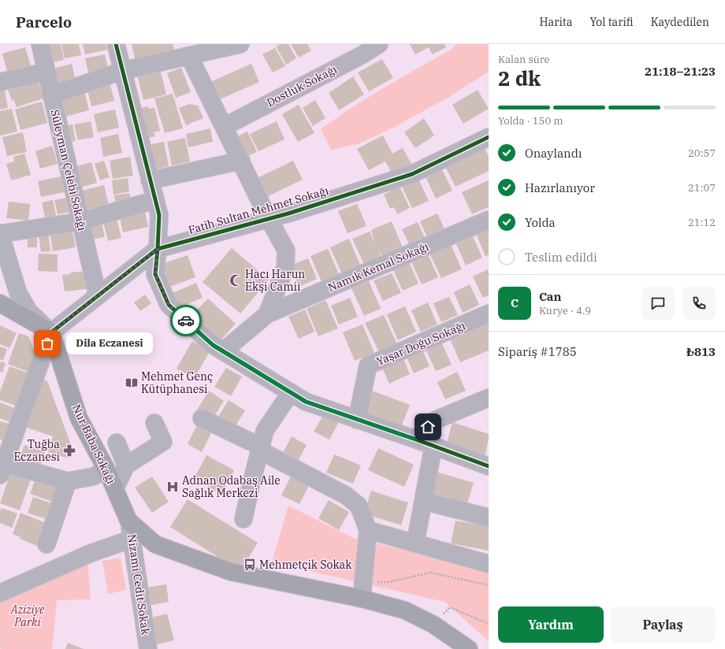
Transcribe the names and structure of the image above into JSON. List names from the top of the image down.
{
  "streets": {
    "main road": ["Nur Baba Sokağı"],
    "street": [
      "Dostluk Sokağı",
      "Süleyman Çelebi Sokağı",
      "Fatih Sultan Mehmet Sokağı",
      "Namık Kemal Sokağı",
      "Yaşar Doğu Sokağı",
      "Nizami Cedit Sokak"
    ]
  },
  "crossings": [
    ["Süleyman Çelebi Sokağı", "Fatih Sultan Mehmet Sokağı"],
    ["Fatih Sultan Mehmet Sokağı", "Nur Baba Sokağı"],
    ["Nur Baba Sokağı", "Nizami Cedit Sokak"]
  ],
  "parks": ["Aziziye Parki"],
  "places": {
    "mosque": ["Hacı Harun Ekşi Camii"],
    "other": ["Dila Eczanesi"],
    "library": ["Mehmet Genç Kütüphanesi"],
    "pharmacy": ["Tuğba Eczanesi"],
    "hospital": ["Adnan Odabaş Aile Sağlık Merkezi"],
    "bus stop": ["Mehmetçik Sokak"]
  },
  "page": {
    "header": "Parcelo",
    "nav": ["Harita", "Yol tarifi", "Kaydedilen"],
    "heading": ["2 dk", "Kalan süre", "21:18–21:23"],
    "panel": [
      "Can",
      "Kurye · 4.9",
      "Sipariş #1785",
      "₺813"
    ],
    "bar": "Yolda · 150 m",
    "list": [
      ["Onaylandı", "20:57"],
      ["Hazırlanıyor", "21:07"],
      ["Yolda", "21:12"],
      "Teslim edildi"
    ],
    "round": "C",
    "bubble": "Dila Eczanesi",
    "buttons": ["Yardım", "Paylaş"]
  }
}
